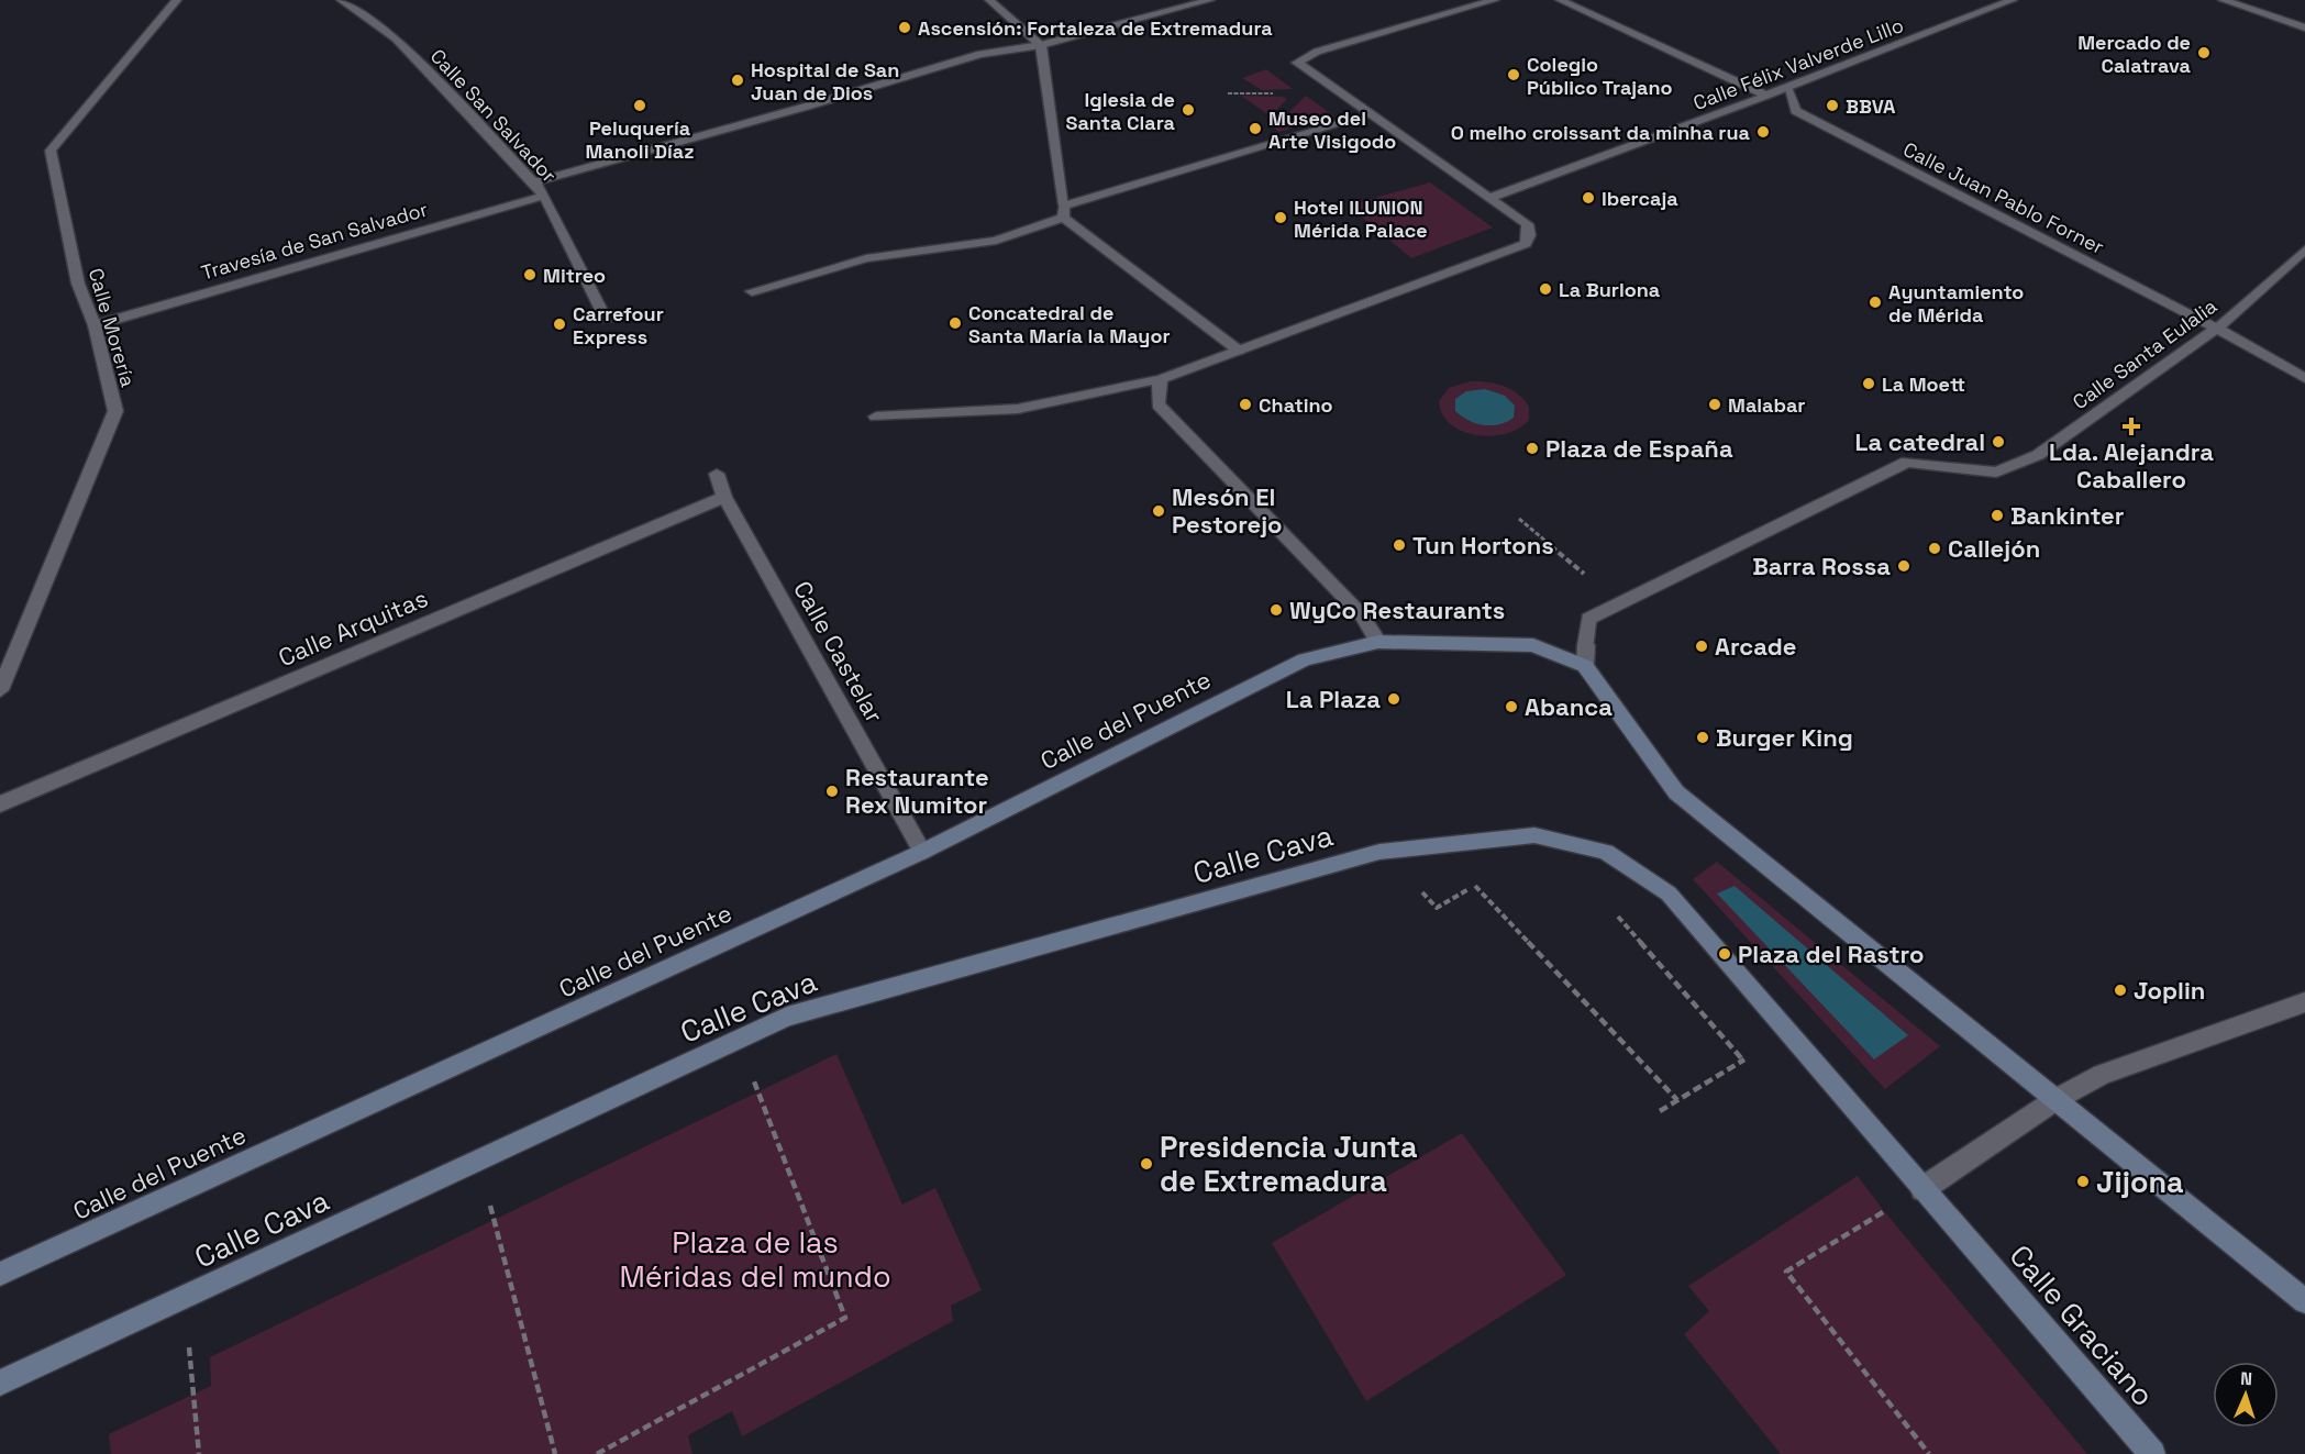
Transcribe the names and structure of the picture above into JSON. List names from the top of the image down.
{
  "streets": {
    "main road": ["Calle del Puente", "Calle Cava", "Calle Graciano"],
    "street": [
      "Calle Félix Valverde Lillo",
      "Calle San Salvador",
      "Calle Juan Pablo Forner",
      "Travesía de San Salvador",
      "Calle Morería",
      "Calle Santa Eulalia",
      "Calle Arquitas",
      "Calle Castelar"
    ]
  },
  "crossings": [
    ["Calle Félix Valverde Lillo", "Calle Juan Pablo Forner"],
    ["Calle San Salvador", "Travesía de San Salvador"],
    ["Calle Juan Pablo Forner", "Calle Santa Eulalia"],
    ["Travesía de San Salvador", "Calle Morería"],
    ["Calle Arquitas", "Calle Castelar"],
    ["Calle Castelar", "Calle del Puente"],
    ["Calle Cava", "Calle Graciano"]
  ],
  "parks": ["Plaza de las Méridas del mundo"],
  "places": {
    "other": [
      "Ascensión: Fortaleza de Extremadura",
      "Mercado de Calatrava",
      "Colegio Público Trajano",
      "Hospital de San Juan de Dios",
      "Peluquería Manoli Díaz",
      "BBVA",
      "Iglesia de Santa Clara",
      "Museo del Arte Visigodo",
      "O melho croissant da minha rua",
      "Ibercaja",
      "Hotel ILUNION Mérida Palace",
      "Mitreo",
      "La Burlona",
      "Ayuntamiento de Mérida",
      "Concatedral de Santa María la Mayor",
      "Carrefour Express",
      "La Moett",
      "Chatino",
      "Malabar",
      "La catedral",
      "Plaza de España",
      "Mesón El Pestorejo",
      "Bankinter",
      "Tun Hortons",
      "Callejón",
      "Barra Rossa",
      "WyCo Restaurants",
      "Arcade",
      "La Plaza",
      "Abanca",
      "Burger King",
      "Restaurante Rex Numitor",
      "Plaza del Rastro",
      "Joplin",
      "Presidencia Junta de Extremadura",
      "Jijona"
    ],
    "health": ["Lda. Alejandra Caballero"]
  },
  "north": "top"
}
